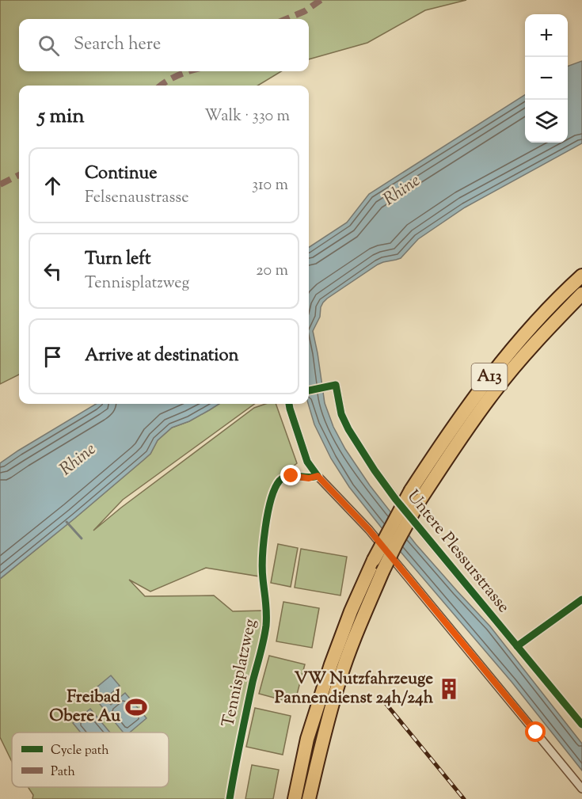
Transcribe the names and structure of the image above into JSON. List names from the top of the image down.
{
  "streets": {
    "highway": ["A13"],
    "street": ["Untere Plessurstrasse"],
    "cycle path": ["Tennisplatzweg"]
  },
  "water": ["Rhine"],
  "places": {
    "building": ["VW Nutzfahrzeuge Pannendienst 24h/24h"],
    "sports": ["Freibad Obere Au"]
  },
  "legend": ["Cycle path", "Path"],
  "page": {
    "map_buttons": ["+", "−"],
    "search": "Search here",
    "heading": ["5 min", "Walk · 330 m"],
    "list": [
      ["Continue", "Felsenaustrasse", "310 m"],
      ["Turn left", "Tennisplatzweg", "20 m"],
      "Arrive at destination"
    ]
  }
}
